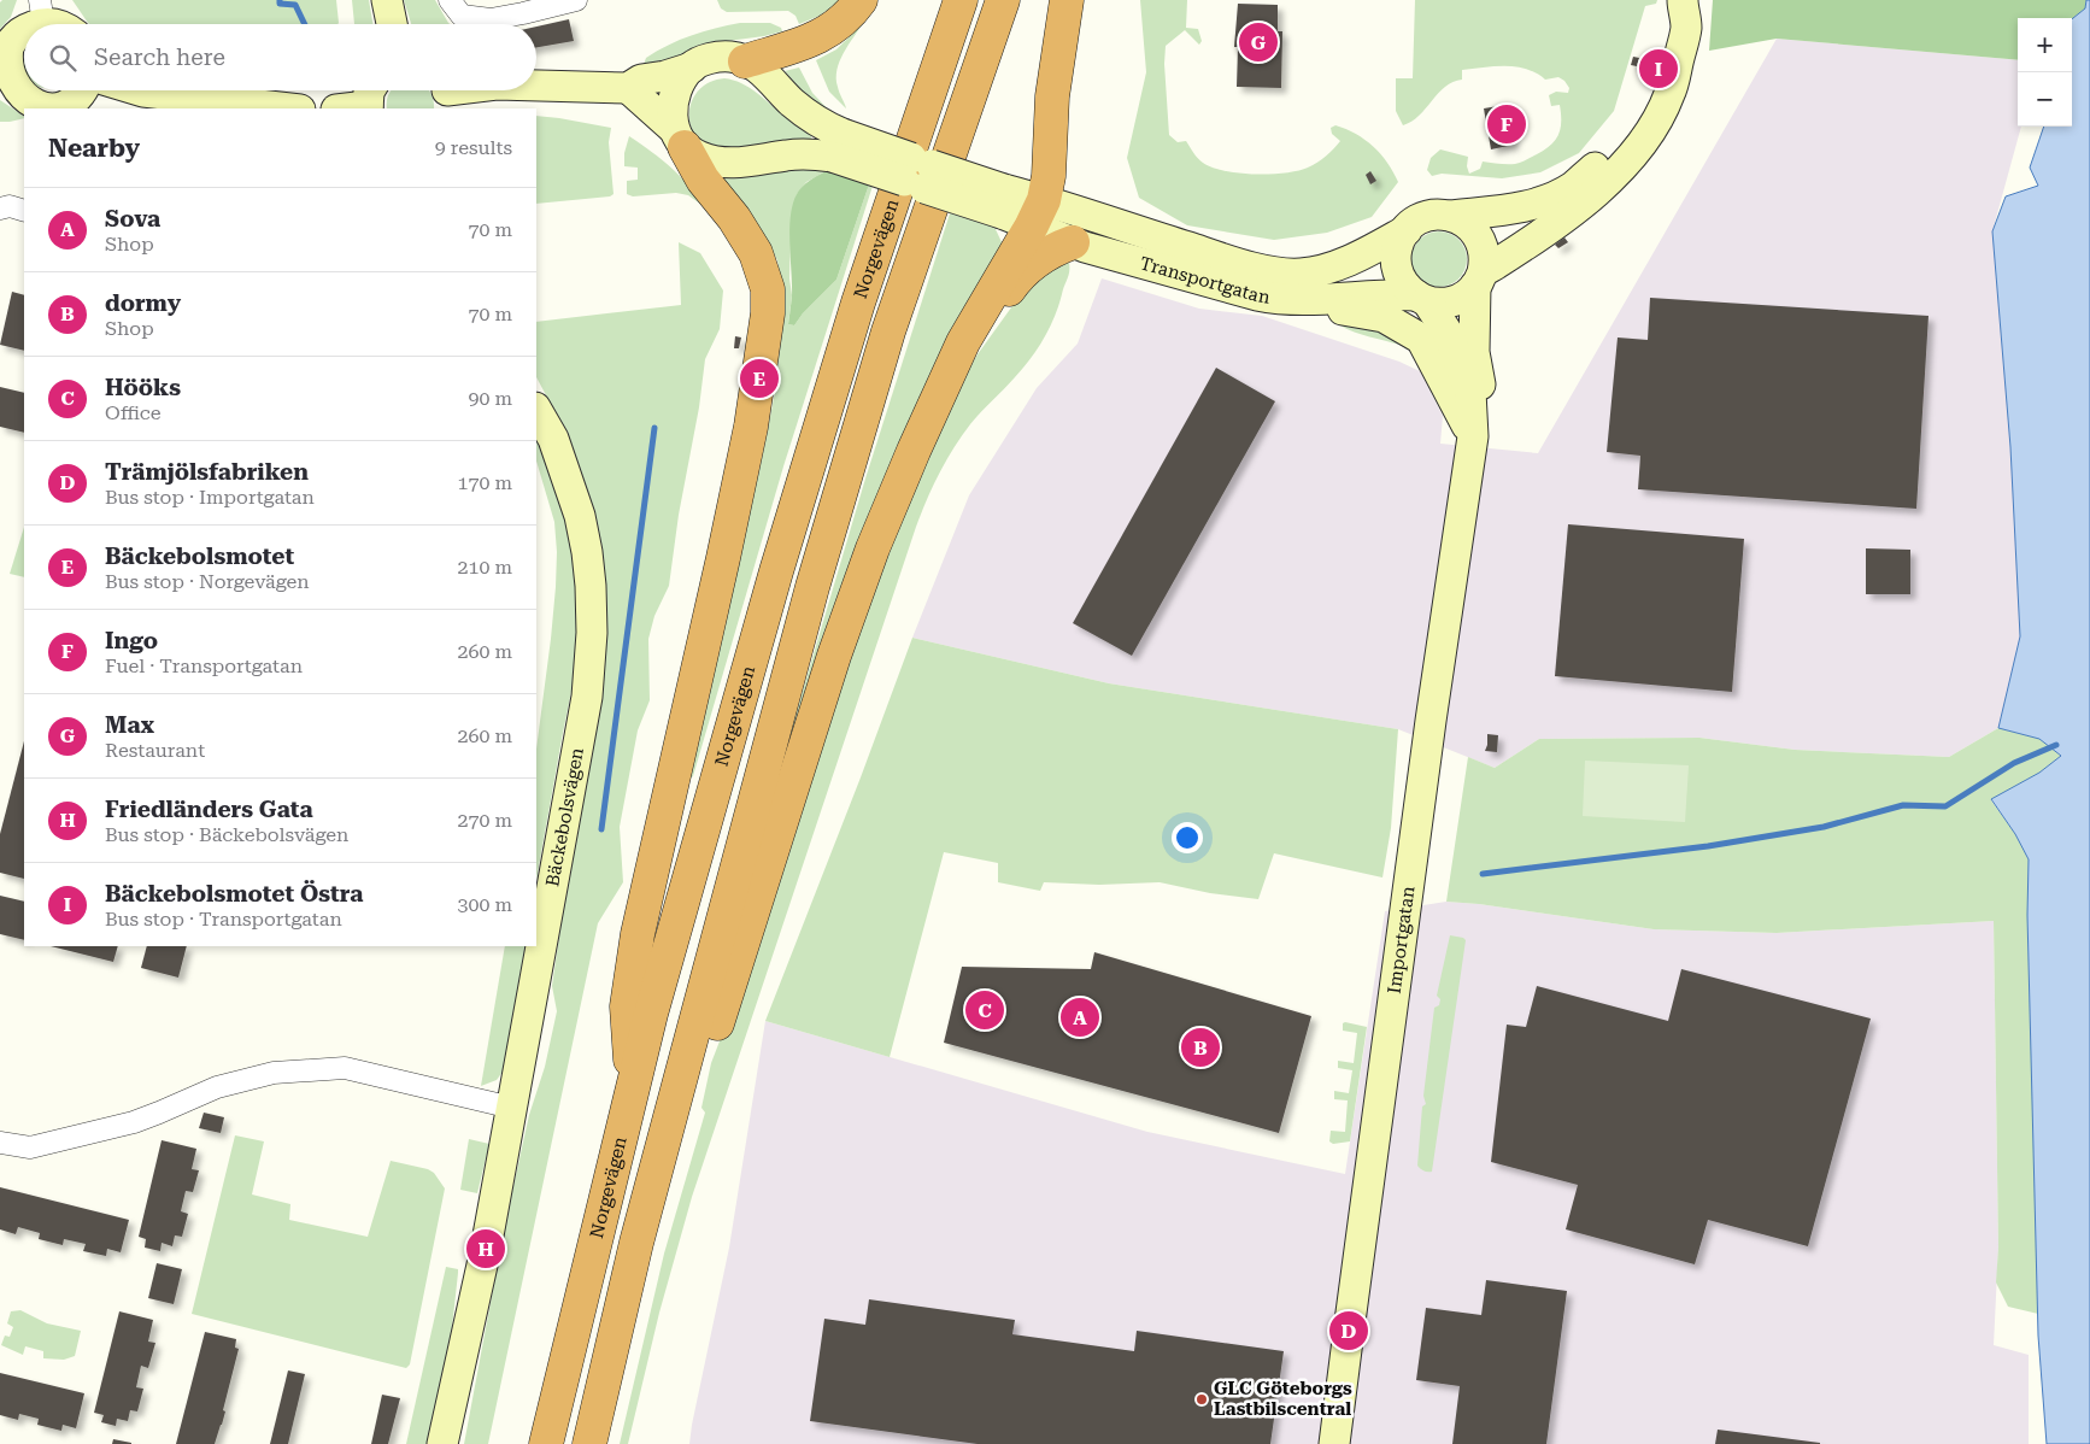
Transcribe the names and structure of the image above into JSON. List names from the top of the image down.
{
  "streets": {
    "highway": ["Norgevägen"],
    "street": ["Transportgatan", "Bäckebolsvägen", "Importgatan"]
  },
  "crossings": [
    ["Transportgatan", "Importgatan"]
  ],
  "places": ["GLC Göteborgs Lastbilscentral"],
  "page": {
    "map_buttons": ["+", "−"],
    "pins": [
      "G",
      "I",
      "F",
      "E",
      "C",
      "A",
      "B",
      "H",
      "D"
    ],
    "search": "Search here",
    "heading": ["Nearby", "9 results"],
    "list": [
      {
        "mark": "A",
        "name": "Sova",
        "note": "Shop",
        "value": "70 m"
      },
      {
        "mark": "B",
        "name": "dormy",
        "note": "Shop",
        "value": "70 m"
      },
      {
        "mark": "C",
        "name": "Hööks",
        "note": "Office",
        "value": "90 m"
      },
      {
        "mark": "D",
        "name": "Trämjölsfabriken",
        "note": "Bus stop · Importgatan",
        "value": "170 m"
      },
      {
        "mark": "E",
        "name": "Bäckebolsmotet",
        "note": "Bus stop · Norgevägen",
        "value": "210 m"
      },
      {
        "mark": "F",
        "name": "Ingo",
        "note": "Fuel · Transportgatan",
        "value": "260 m"
      },
      {
        "mark": "G",
        "name": "Max",
        "note": "Restaurant",
        "value": "260 m"
      },
      {
        "mark": "H",
        "name": "Friedländers Gata",
        "note": "Bus stop · Bäckebolsvägen",
        "value": "270 m"
      },
      {
        "mark": "I",
        "name": "Bäckebolsmotet Östra",
        "note": "Bus stop · Transportgatan",
        "value": "300 m"
      }
    ]
  }
}
